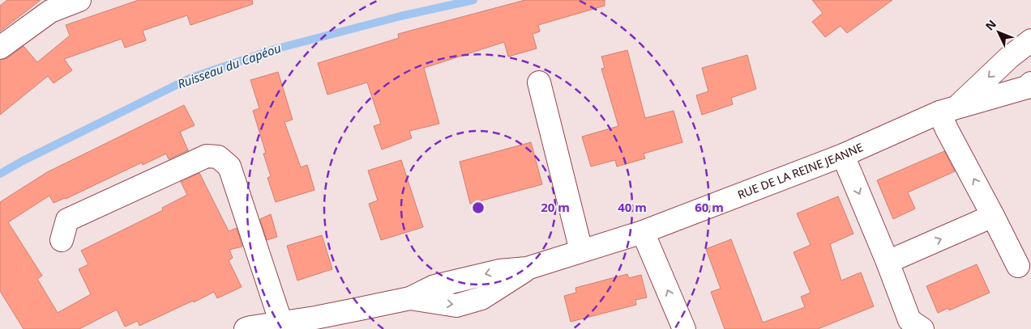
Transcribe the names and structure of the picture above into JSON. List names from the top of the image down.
{
  "streets": {
    "street": ["RUE DE LA REINE JEANNE"]
  },
  "water": ["Ruisseau du Capéou"],
  "north": "top left",
  "rings": ["20 m", "40 m", "60 m"]
}
